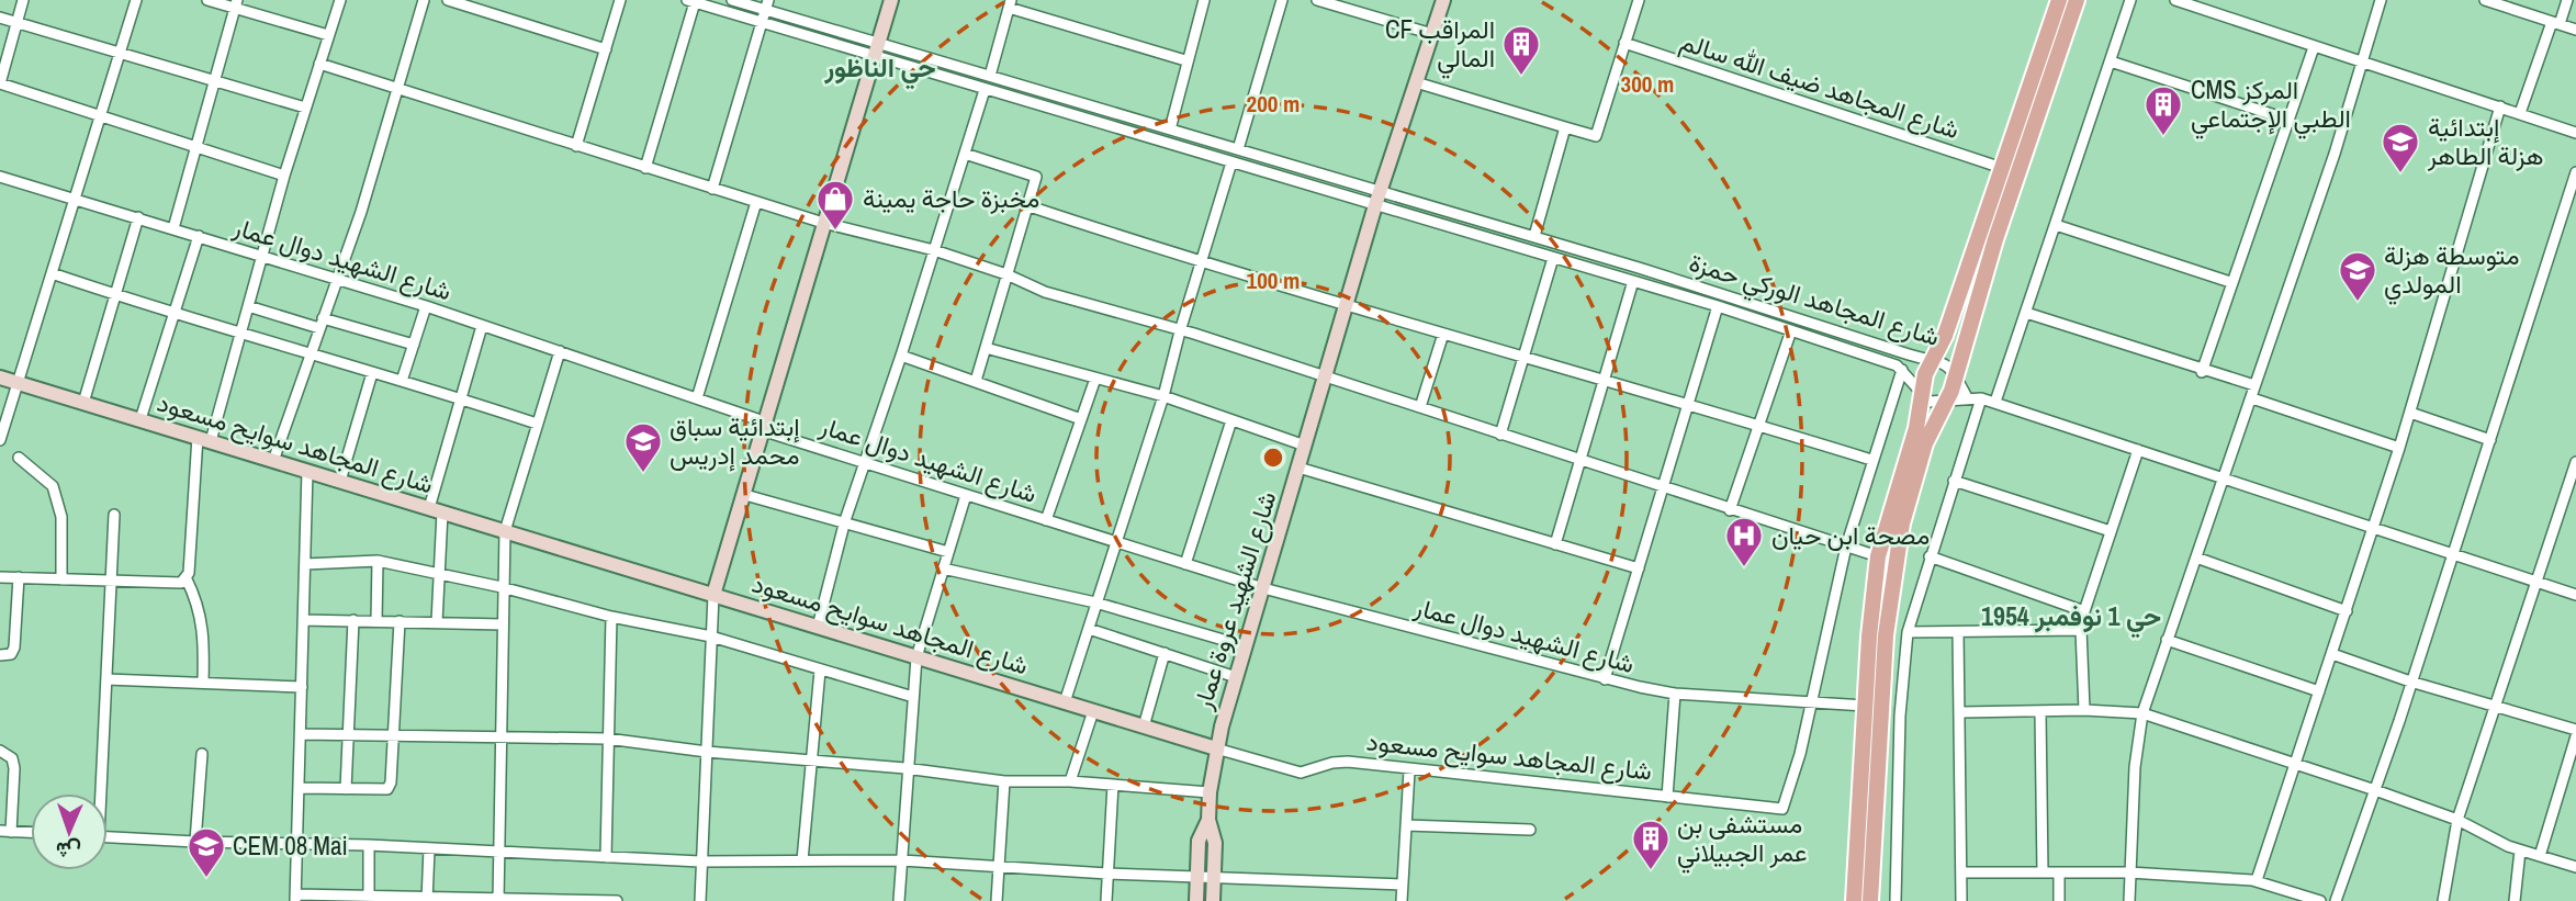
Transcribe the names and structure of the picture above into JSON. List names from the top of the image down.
{
  "streets": {
    "street": [
      "شارع المجاهد ضيف الله سالم",
      "شارع الشهيد دوال عمار",
      "شارع المجاهد الوركي حمزة",
      "شارع المجاهد سوايح مسعود",
      "شارع الشهيد عروة عمار"
    ]
  },
  "crossings": [
    ["شارع الشهيد دوال عمار", "شارع المجاهد سوايح مسعود"],
    ["شارع الشهيد دوال عمار", "شارع الشهيد عروة عمار"],
    ["شارع المجاهد الوركي حمزة", "شارع الشهيد عروة عمار"],
    ["شارع المجاهد سوايح مسعود", "شارع الشهيد عروة عمار"]
  ],
  "districts": ["حي الناظور", "حي 1 نوفمبر 1954"],
  "places": {
    "building": ["CF المراقب المالي", "CMS المركز الطبي الإجتماعي", "مستشفى بن عمر الجبيلاني"],
    "school or university": [
      "إبتدائية هزلة الطاهر",
      "متوسطة هزلة المولدي",
      "إبتدائية سباق محمد إدريس",
      "CEM 08 Mai"
    ],
    "shop": ["مخبزة حاجة يمينة"],
    "hospital": ["مصحة ابن حيان"]
  },
  "north": "bottom",
  "rings": ["300 m", "200 m", "100 m"]
}
